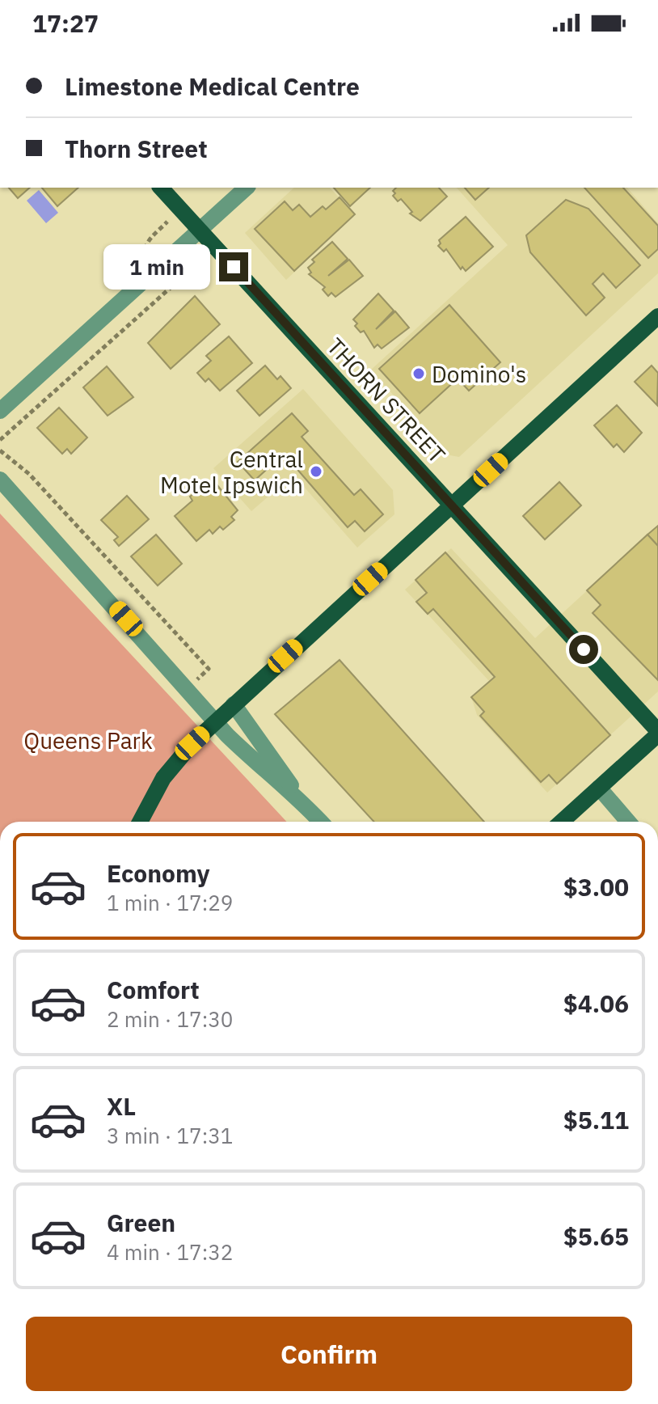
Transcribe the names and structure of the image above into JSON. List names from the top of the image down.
{
  "streets": {
    "main road": ["THORN STREET"]
  },
  "parks": ["Queens Park"],
  "places": ["Domino's", "Central Motel Ipswich"],
  "page": {
    "status": "17:27",
    "banner": ["Limestone Medical Centre", "Thorn Street"],
    "bubble": "1 min",
    "list": [
      {
        "name": "Economy",
        "note": "1 min · 17:29",
        "value": "$3.00"
      },
      {
        "name": "Comfort",
        "note": "2 min · 17:30",
        "value": "$4.06"
      },
      {
        "name": "XL",
        "note": "3 min · 17:31",
        "value": "$5.11"
      },
      {
        "name": "Green",
        "note": "4 min · 17:32",
        "value": "$5.65"
      }
    ],
    "buttons": "Confirm"
  }
}
